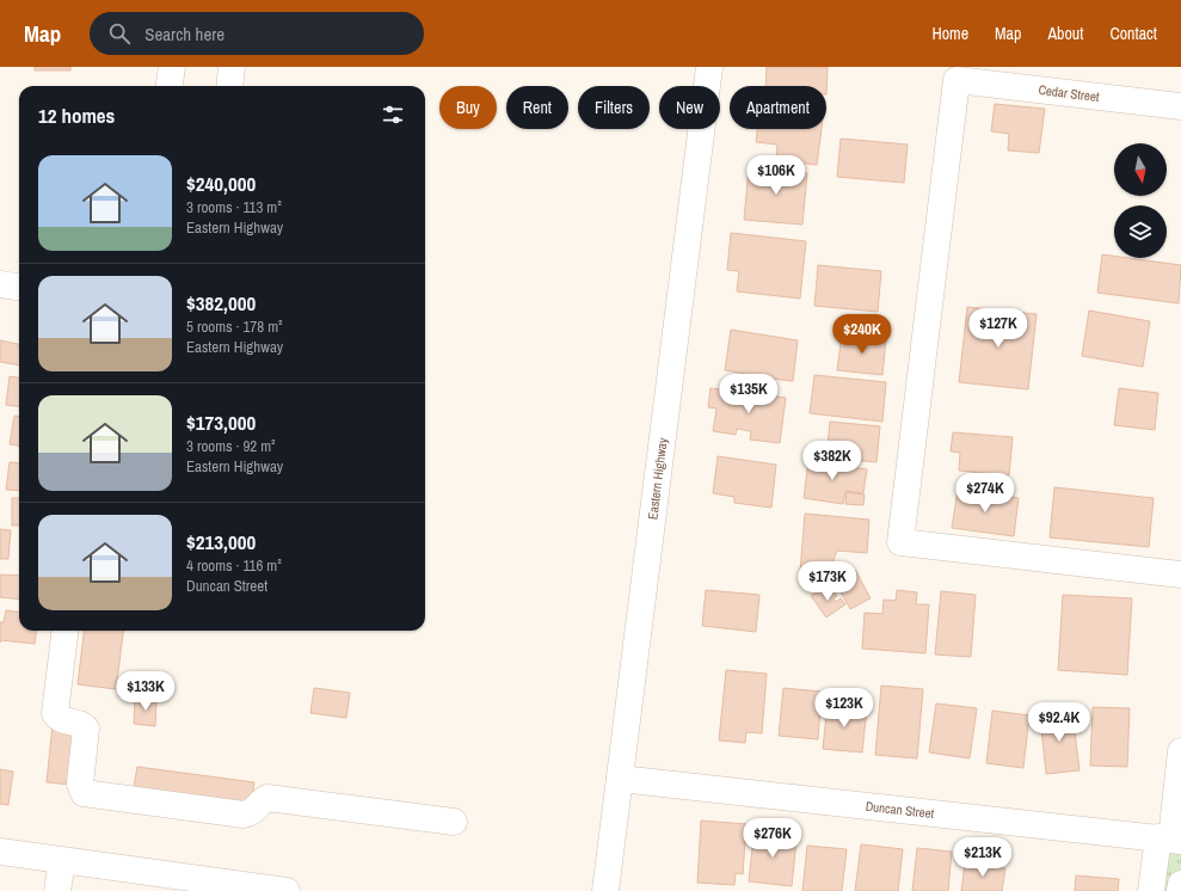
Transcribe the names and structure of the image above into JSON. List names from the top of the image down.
{
  "streets": {
    "street": ["Cedar Street", "Eastern Highway", "Duncan Street"]
  },
  "crossings": [
    ["Eastern Highway", "Duncan Street"]
  ],
  "north": "bottom",
  "page": {
    "header": "Map",
    "search": "Search here",
    "nav": [
      "Home",
      "Map",
      "About",
      "Contact"
    ],
    "chip": [
      "Buy",
      "Rent",
      "Filters",
      "New",
      "Apartment"
    ],
    "heading": "12 homes",
    "list": [
      {
        "name": "$240,000",
        "note": "3 rooms · 113 m² · Eastern Highway"
      },
      {
        "name": "$382,000",
        "note": "5 rooms · 178 m² · Eastern Highway"
      },
      {
        "name": "$173,000",
        "note": "3 rooms · 92 m² · Eastern Highway"
      },
      {
        "name": "$213,000",
        "note": "4 rooms · 116 m² · Duncan Street"
      }
    ],
    "price": [
      "$106K",
      "$127K",
      "$240K",
      "$135K",
      "$382K",
      "$274K",
      "$173K",
      "$133K",
      "$123K",
      "$92.4K",
      "$276K",
      "$213K"
    ]
  }
}
